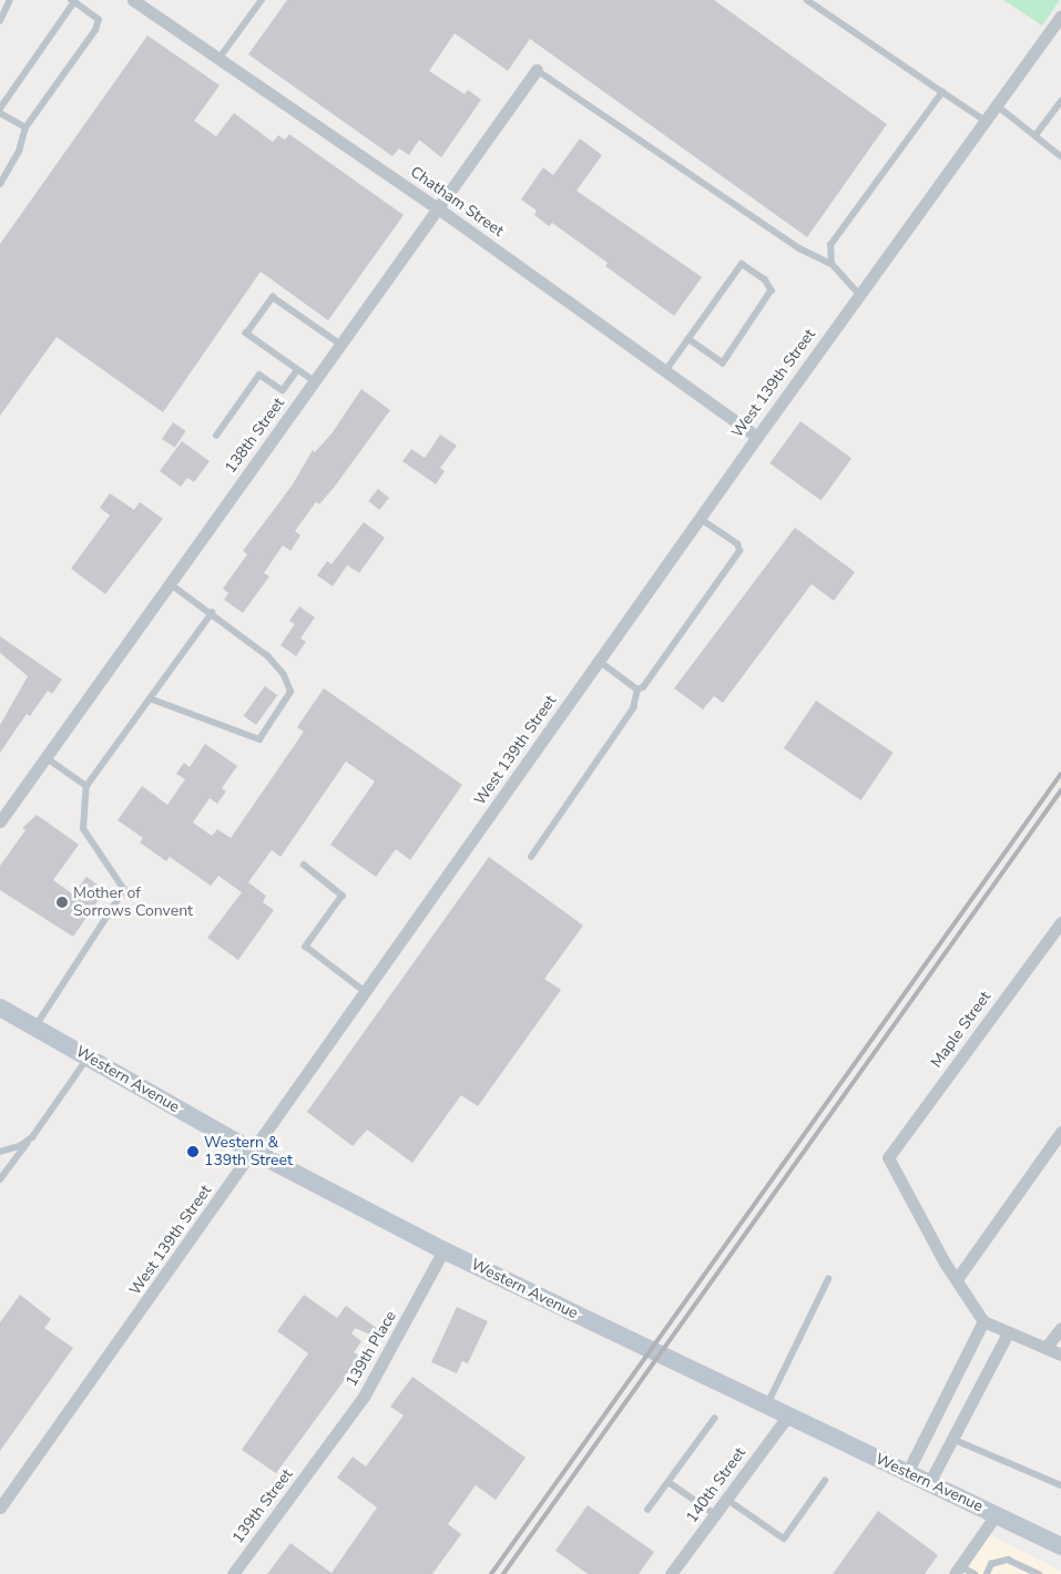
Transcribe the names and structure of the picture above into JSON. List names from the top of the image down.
{
  "streets": {
    "main road": ["Western Avenue"],
    "street": [
      "Chatham Street",
      "West 139th Street",
      "138th Street",
      "Maple Street",
      "139th Place",
      "140th Street",
      "139th Street"
    ]
  },
  "crossings": [
    ["Chatham Street", "West 139th Street"],
    ["Chatham Street", "138th Street"],
    ["West 139th Street", "Western Avenue"],
    ["Western Avenue", "139th Place"],
    ["Western Avenue", "140th Street"],
    ["139th Place", "139th Street"]
  ],
  "places": ["Mother of Sorrows Convent", "Western & 139th Street"]
}
